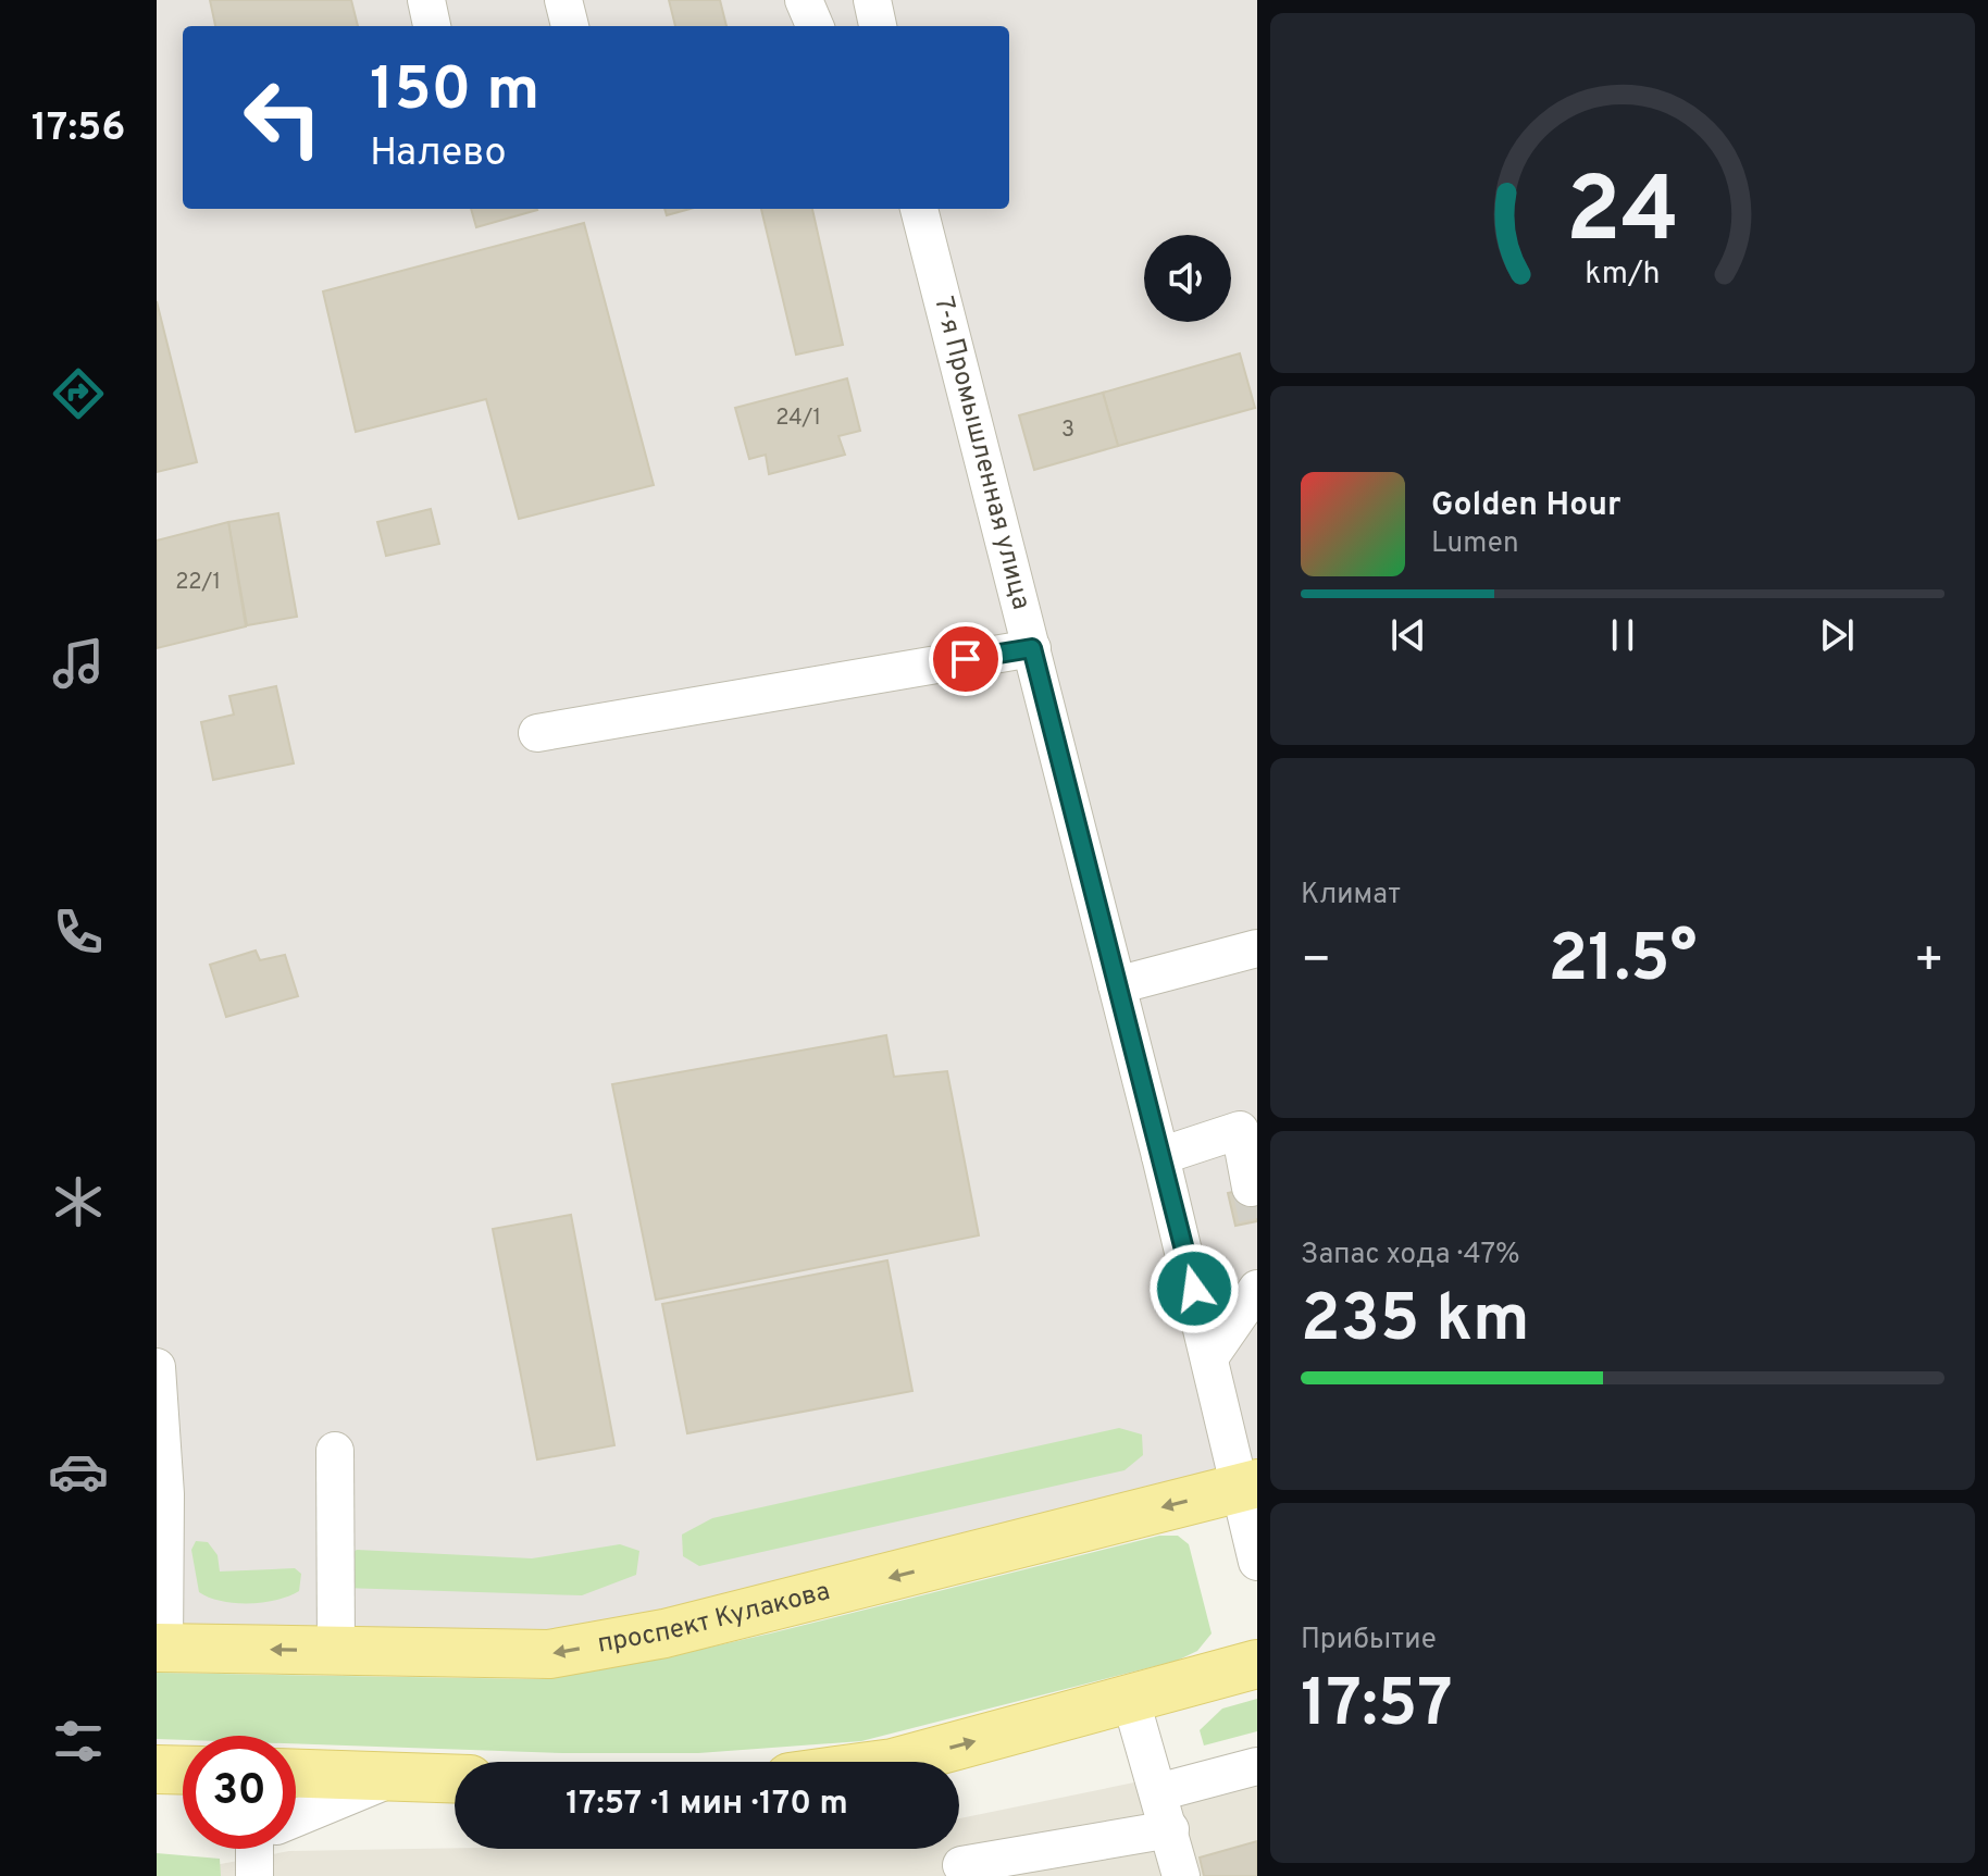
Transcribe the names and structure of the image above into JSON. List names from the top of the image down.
{
  "streets": {
    "main road": ["проспект Кулакова"],
    "street": ["7-я Промышленная улица"]
  },
  "crossings": [
    ["7-я Промышленная улица", "проспект Кулакова"]
  ],
  "house_numbers": ["24/1", "3", "22/1"],
  "page": {
    "tabs": "17:56",
    "turn": ["150 m", "Налево"],
    "song": ["Golden Hour", "Lumen"],
    "tile": [
      "Климат",
      ["Запас хода · 47%", "235 km"],
      ["Прибытие", "17:57"]
    ],
    "heat": ["−", "21.5°", "+"],
    "limit": "30",
    "trip": "17:57 · 1 мин · 170 m",
    "gauge": ["24", "km/h"]
  }
}
